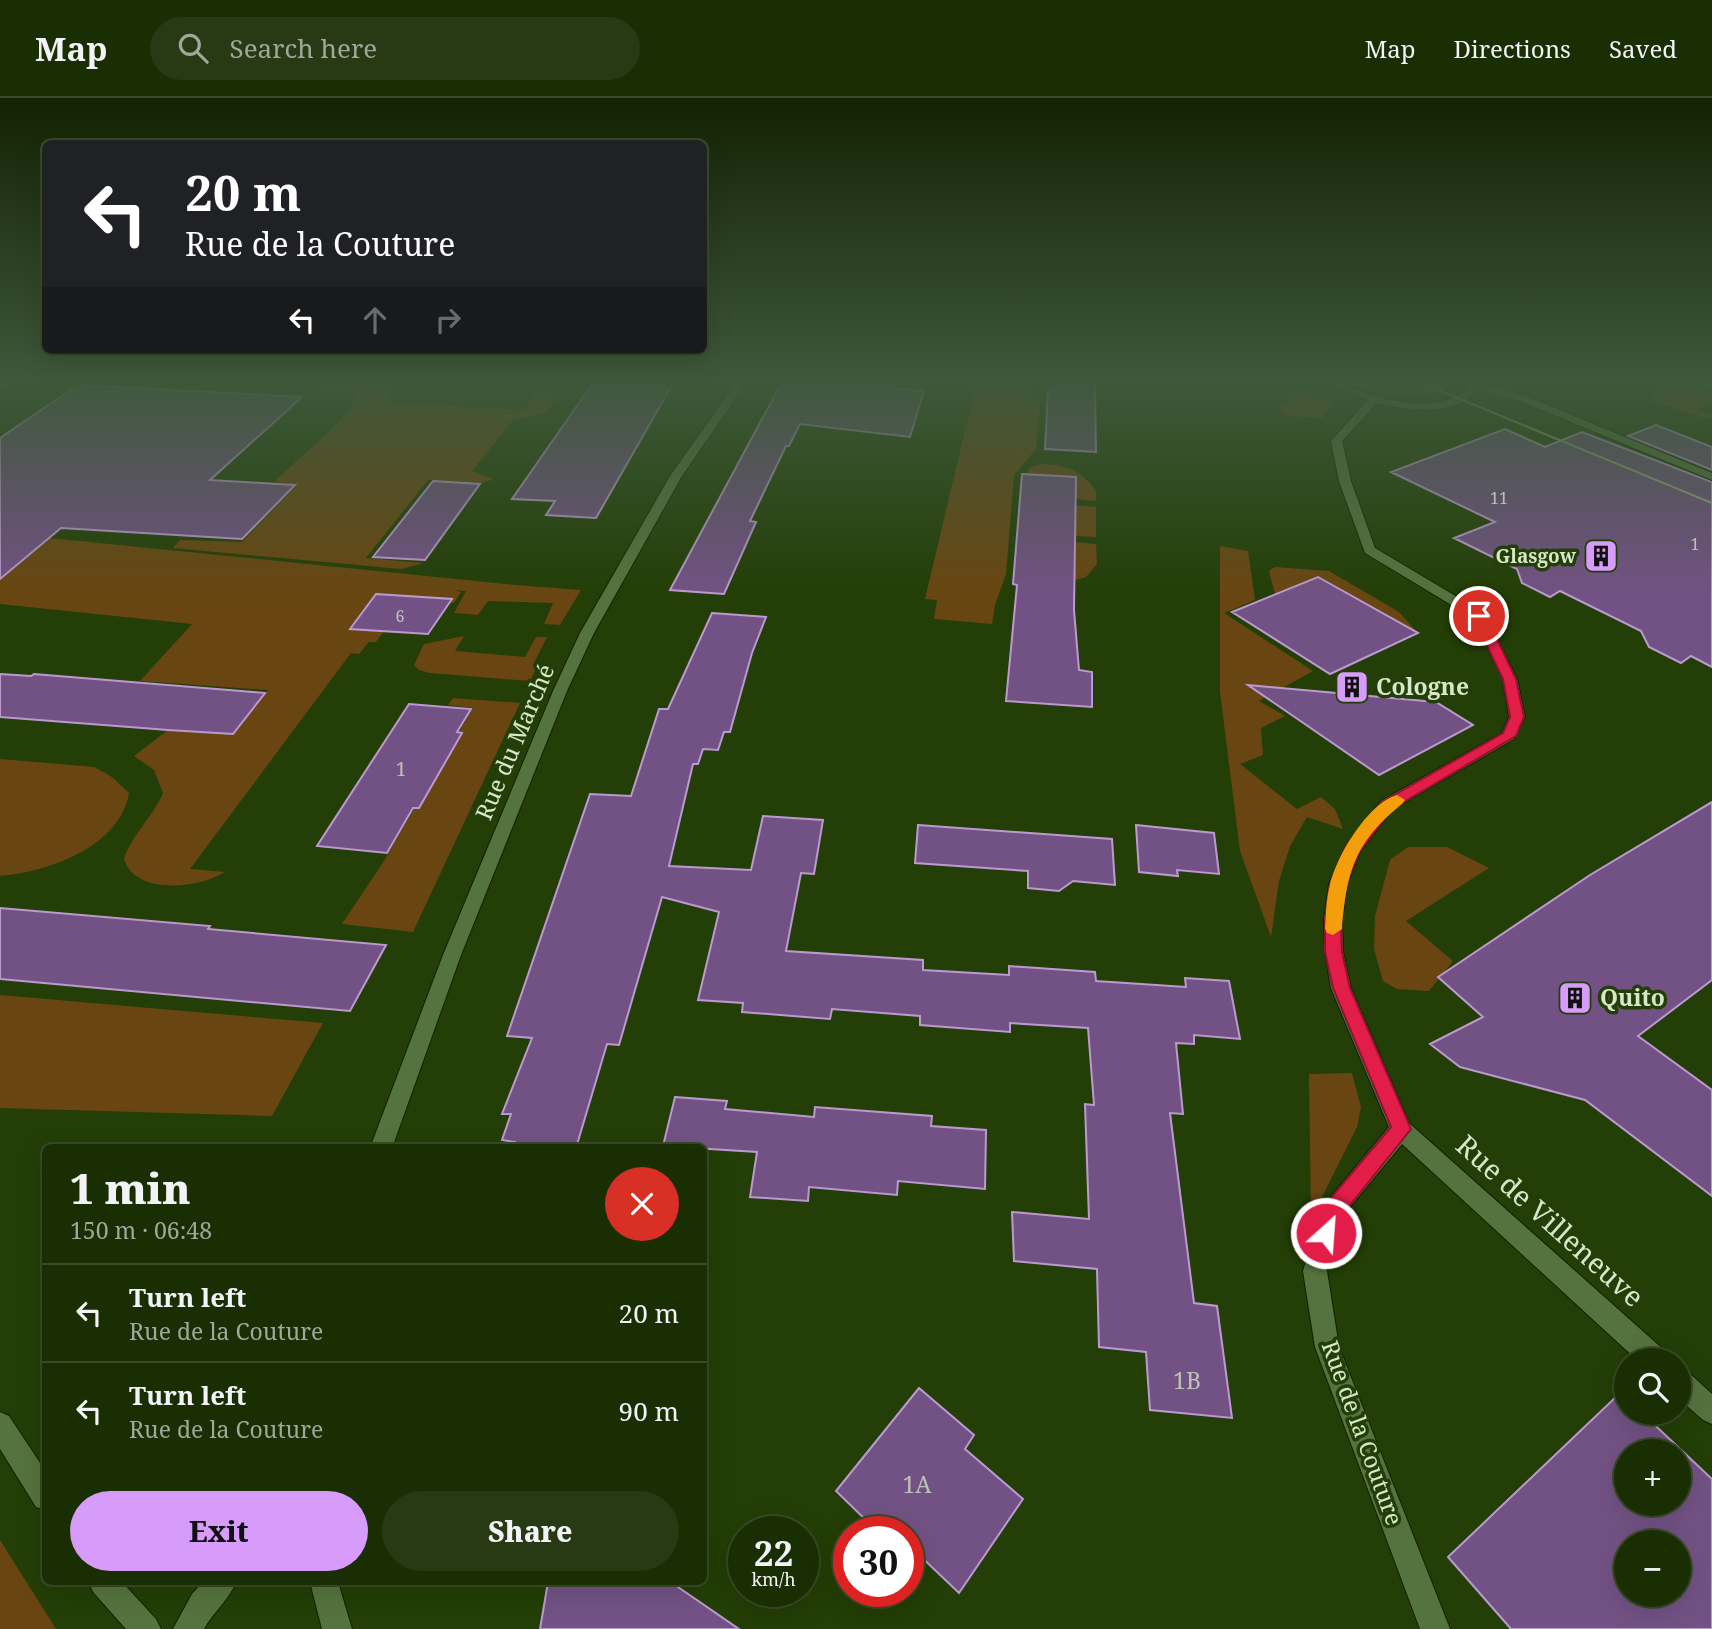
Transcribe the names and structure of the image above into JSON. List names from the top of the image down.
{
  "streets": {
    "street": ["Rue du Marché", "Rue de Villeneuve", "Rue de la Couture"]
  },
  "crossings": [
    ["Rue de Villeneuve", "Rue de la Couture"]
  ],
  "places": {
    "building": ["Glasgow", "Cologne", "Quito"]
  },
  "house_numbers": [
    "11",
    "1",
    "6",
    "1",
    "1B",
    "1A"
  ],
  "page": {
    "header": "Map",
    "search": "Search here",
    "nav": ["Map", "Directions", "Saved"],
    "turn": ["20 m", "Rue de la Couture"],
    "heading": ["1 min", "150 m · 06:48"],
    "list": [
      {
        "name": "Turn left",
        "note": "Rue de la Couture",
        "value": "20 m"
      },
      {
        "name": "Turn left",
        "note": "Rue de la Couture",
        "value": "90 m"
      }
    ],
    "map_buttons": ["+", "−"],
    "buttons": ["Exit", "Share"],
    "speed": "22 km/h",
    "limit": "30"
  }
}
